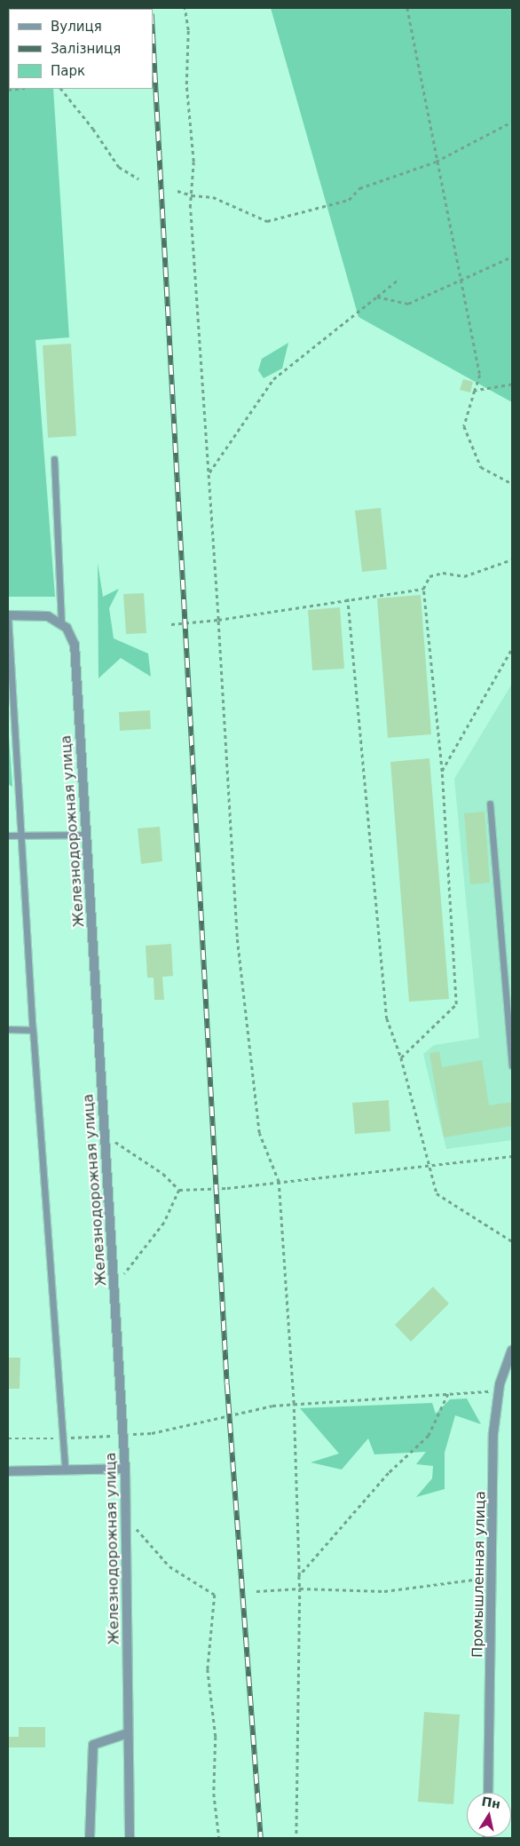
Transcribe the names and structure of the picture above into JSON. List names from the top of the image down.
{
  "streets": {
    "street": ["Железнодорожная улица", "Промышленная улица"]
  },
  "legend": ["Вулиця", "Залізниця", "Парк"],
  "north": "top"
}
